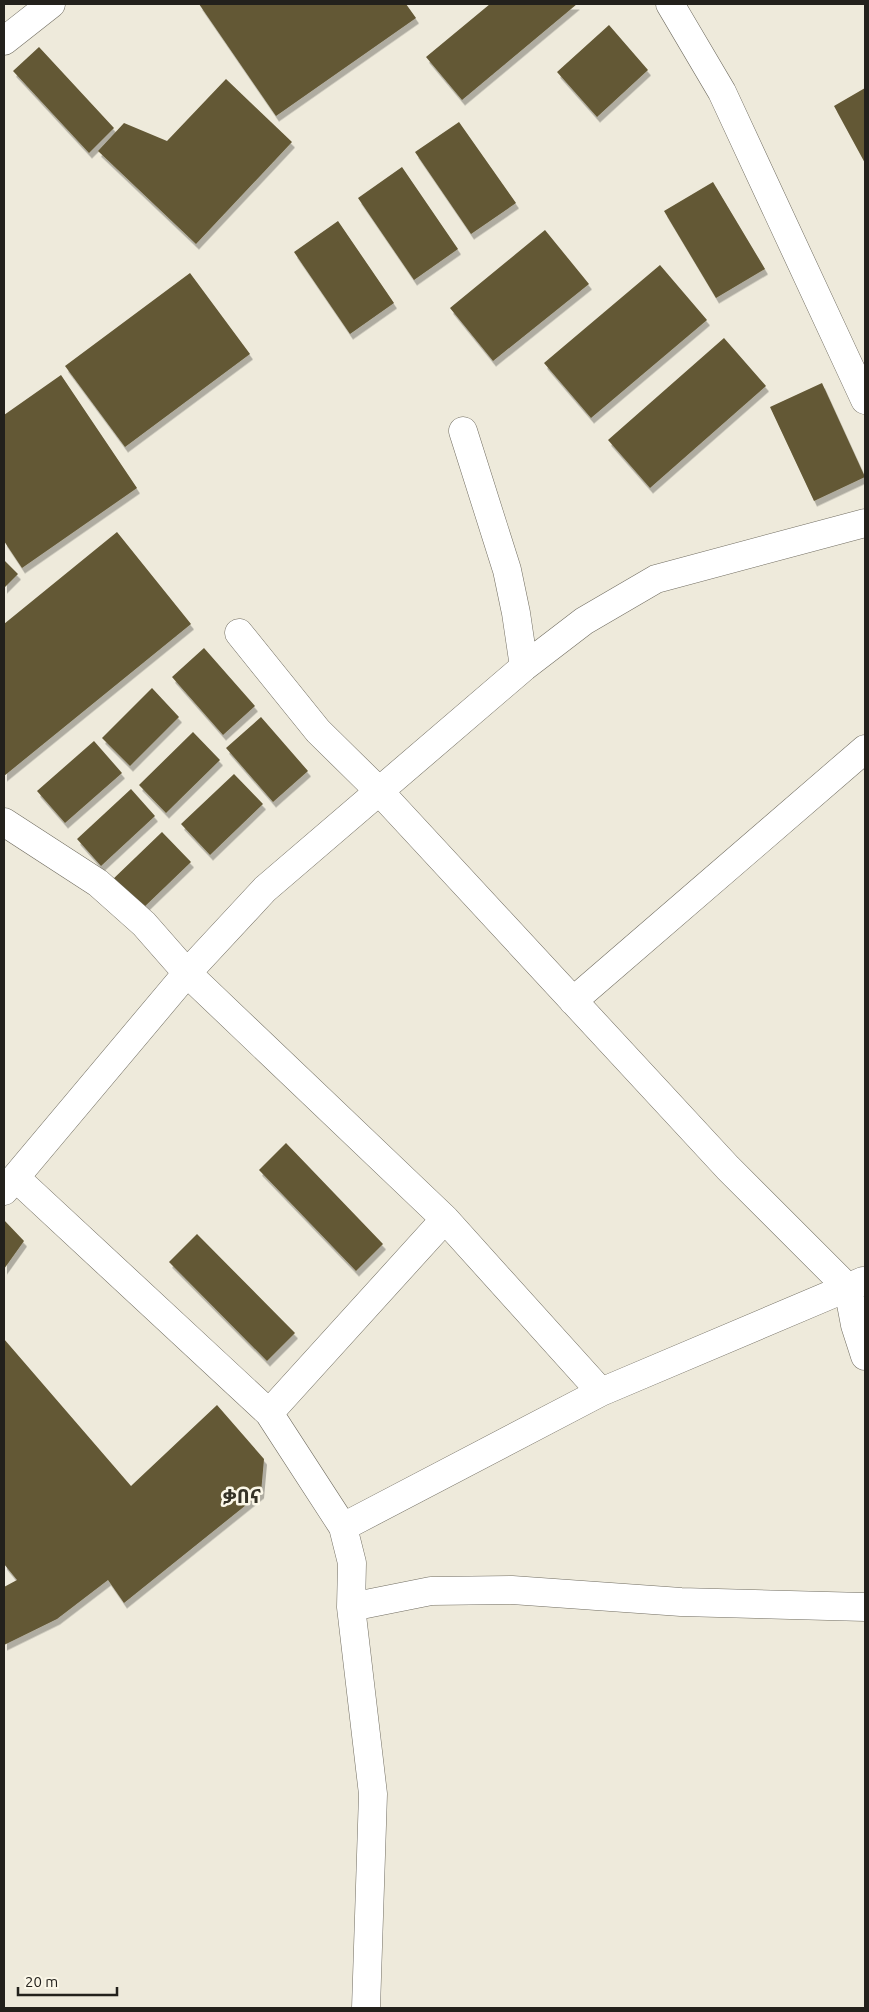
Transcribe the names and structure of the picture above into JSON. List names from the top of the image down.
{
  "districts": ["ቃበና"],
  "scale_bar": "20 m"
}
